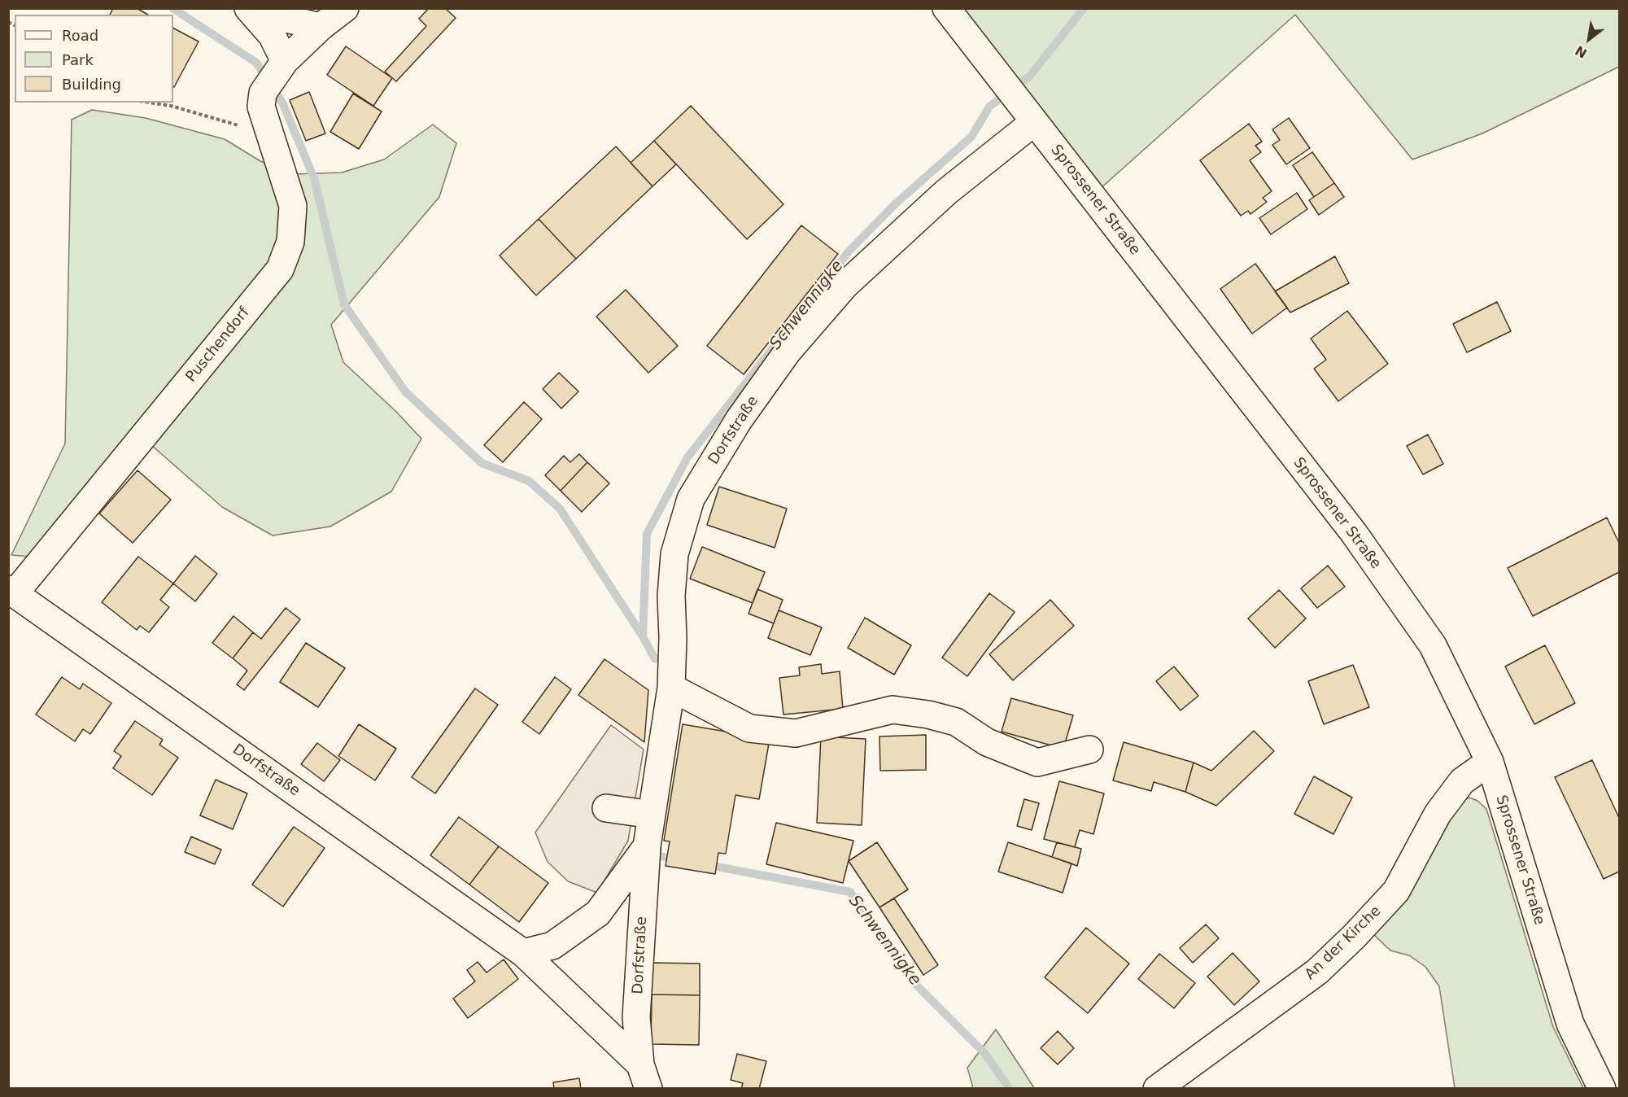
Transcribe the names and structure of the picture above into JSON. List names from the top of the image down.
{
  "streets": {
    "street": [
      "Sprossener Straße",
      "Puschendorf",
      "Dorfstraße",
      "An der Kirche"
    ]
  },
  "crossings": [
    ["Sprossener Straße", "Dorfstraße"],
    ["Sprossener Straße", "An der Kirche"],
    ["Puschendorf", "Dorfstraße"]
  ],
  "water": ["Schwennigke"],
  "legend": ["Road", "Park", "Building"],
  "north": "bottom left"
}
